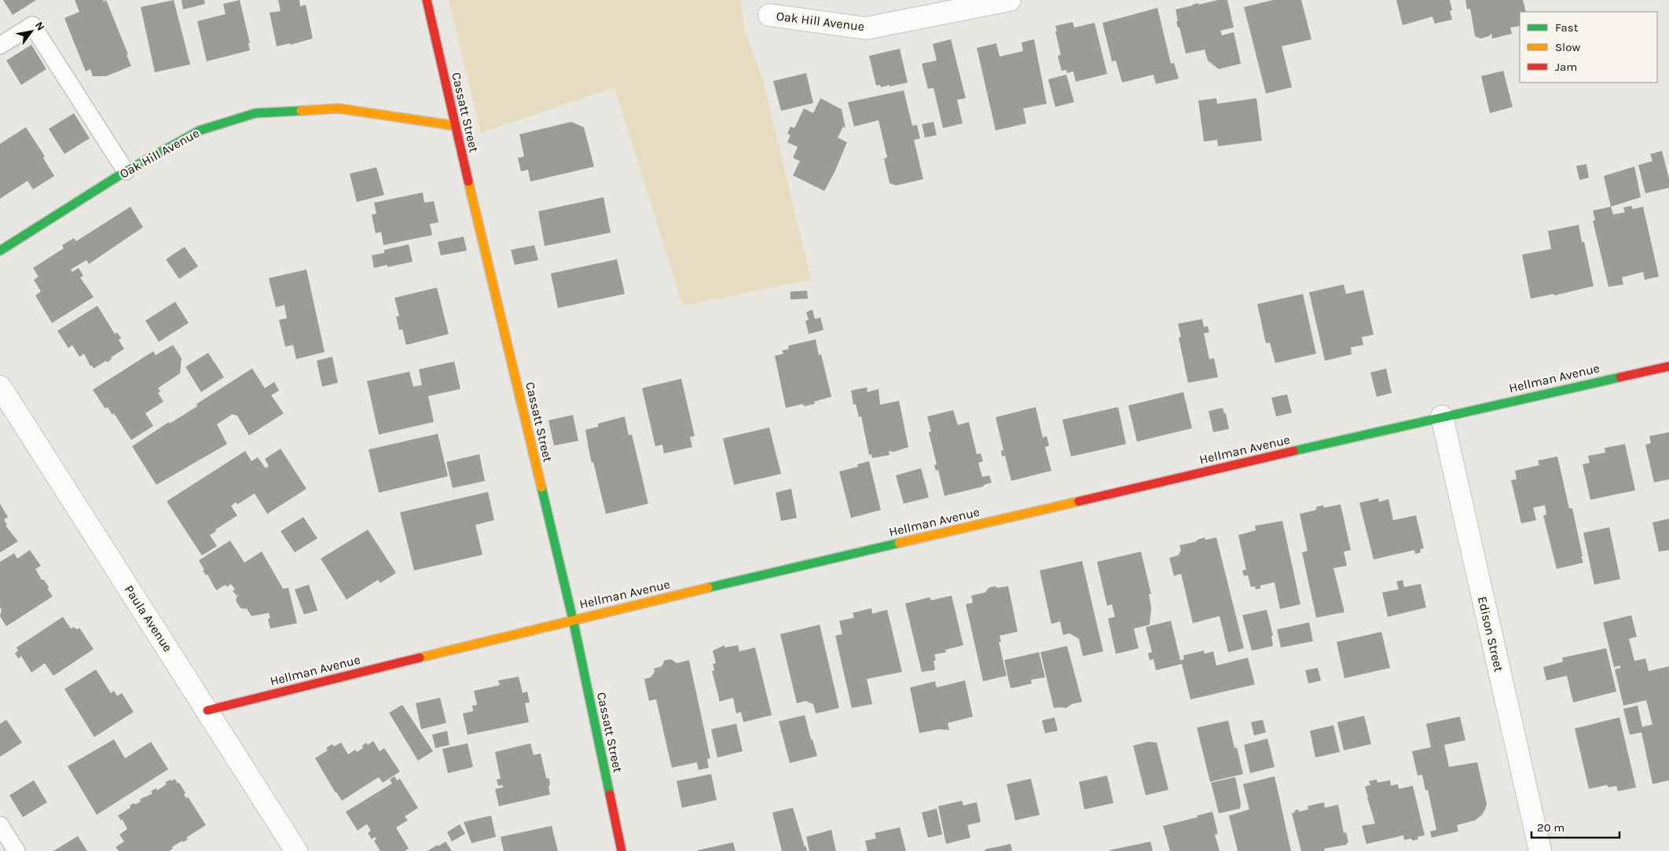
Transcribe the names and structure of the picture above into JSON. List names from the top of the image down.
{
  "streets": {
    "street": [
      "Oak Hill Avenue",
      "Cassatt Street",
      "Hellman Avenue",
      "Paula Avenue",
      "Edison Street"
    ]
  },
  "crossings": [
    ["Oak Hill Avenue", "Cassatt Street"],
    ["Cassatt Street", "Hellman Avenue"],
    ["Hellman Avenue", "Paula Avenue"],
    ["Hellman Avenue", "Edison Street"]
  ],
  "legend": ["Fast", "Slow", "Jam"],
  "scale_bar": "20 m",
  "north": "top right"
}
